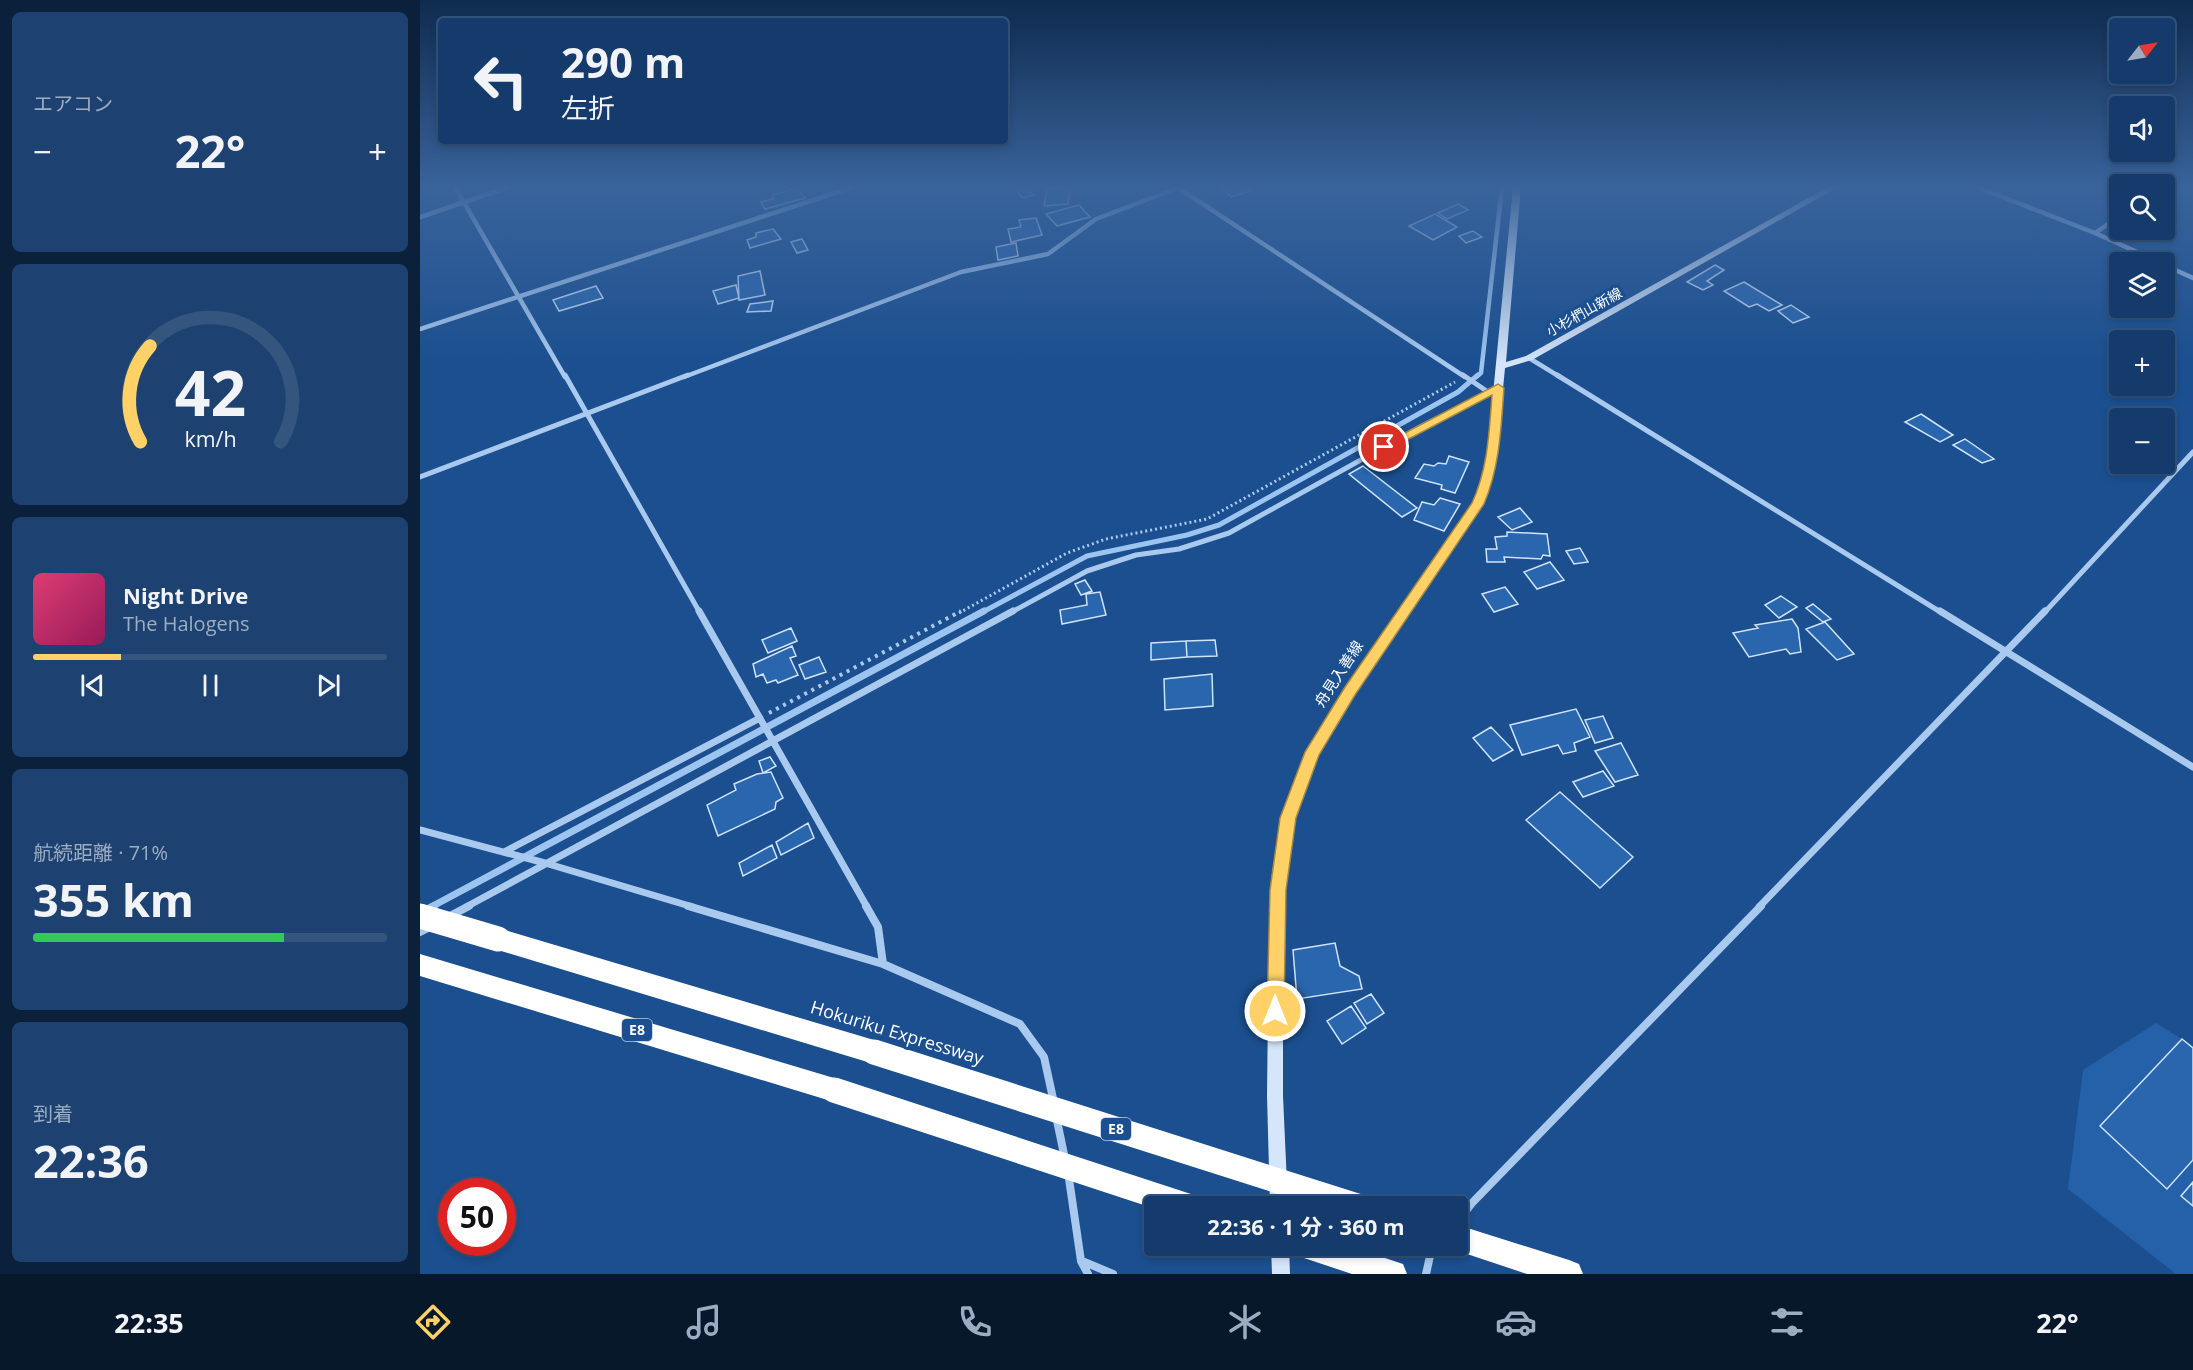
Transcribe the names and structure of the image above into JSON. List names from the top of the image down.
{
  "streets": {
    "highway": ["E8", "Hokuriku Expressway"],
    "main road": ["小杉椚山新線", "舟見入善線"]
  },
  "crossings": [
    ["小杉椚山新線", "舟見入善線"]
  ],
  "north": "top right",
  "page": {
    "tile": [
      "エアコン",
      ["航続距離 · 71%", "355 km"],
      ["到着", "22:36"]
    ],
    "map_buttons": ["+", "−"],
    "turn": ["290 m", "左折"],
    "heat": ["−", "22°", "+"],
    "song": ["Night Drive", "The Halogens"],
    "limit": "50",
    "trip": "22:36 · 1 分 · 360 m",
    "tabs": ["22:35", "22°"],
    "gauge": ["42", "km/h"]
  }
}
